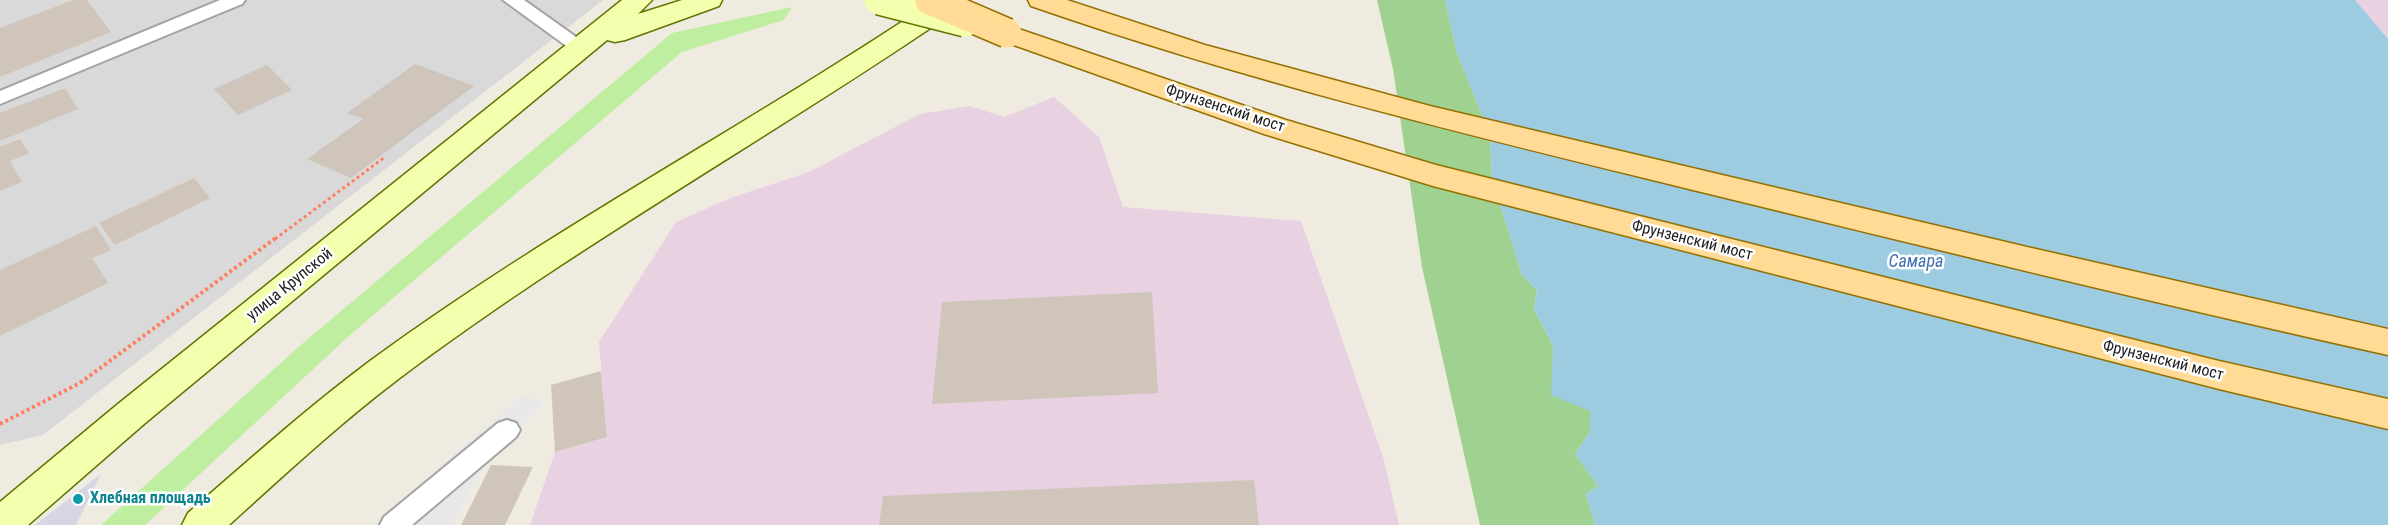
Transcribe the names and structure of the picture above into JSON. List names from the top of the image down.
{
  "streets": {
    "main road": ["Фрунзенский мост", "улица Крупской"]
  },
  "water": ["Самара"],
  "places": ["Хлебная площадь"]
}
